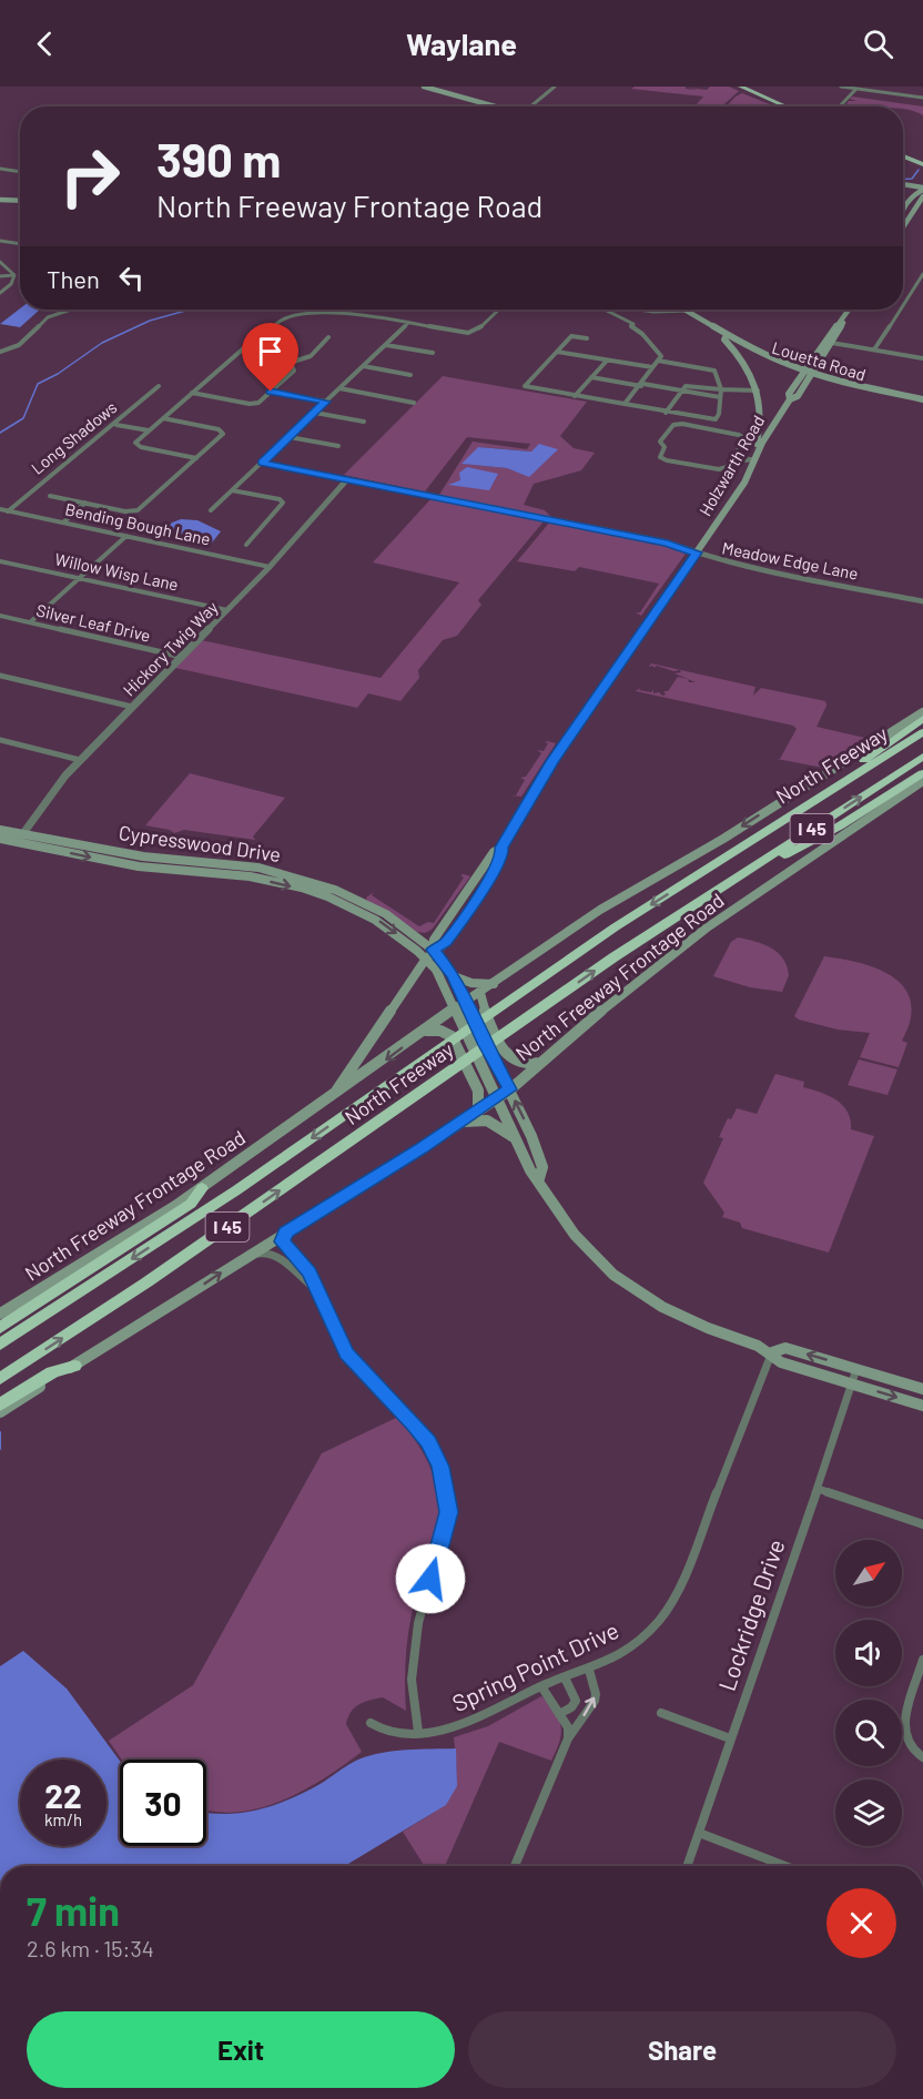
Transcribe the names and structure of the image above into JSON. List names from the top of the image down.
{
  "streets": {
    "highway": ["North Freeway", "I 45"],
    "main road": [
      "Louetta Road",
      "Holzwarth Road",
      "Cypresswood Drive",
      "North Freeway Frontage Road"
    ],
    "street": [
      "Long Shadows",
      "Bending Bough Lane",
      "Meadow Edge Lane",
      "Willow Wisp Lane",
      "Silver Leaf Drive",
      "Hickory Twig Way",
      "Lockridge Drive",
      "Spring Point Drive"
    ]
  },
  "crossings": [
    ["Louetta Road", "Holzwarth Road"],
    ["Long Shadows", "Bending Bough Lane"],
    ["Holzwarth Road", "Meadow Edge Lane"],
    ["Holzwarth Road", "Cypresswood Drive"],
    ["Holzwarth Road", "North Freeway Frontage Road"],
    ["Bending Bough Lane", "Hickory Twig Way"],
    ["Meadow Edge Lane", "Hickory Twig Way"],
    ["Willow Wisp Lane", "Hickory Twig Way"],
    ["Silver Leaf Drive", "Hickory Twig Way"],
    ["Hickory Twig Way", "Cypresswood Drive"],
    ["Cypresswood Drive", "North Freeway Frontage Road"],
    ["Cypresswood Drive", "Spring Point Drive"]
  ],
  "north": "top right",
  "page": {
    "header": "Waylane",
    "turn": ["390 m", "North Freeway Frontage Road"],
    "then": "Then",
    "speed": "22 km/h",
    "limit": "30",
    "heading": ["7 min", "2.6 km · 15:34"],
    "buttons": ["Exit", "Share"]
  }
}
